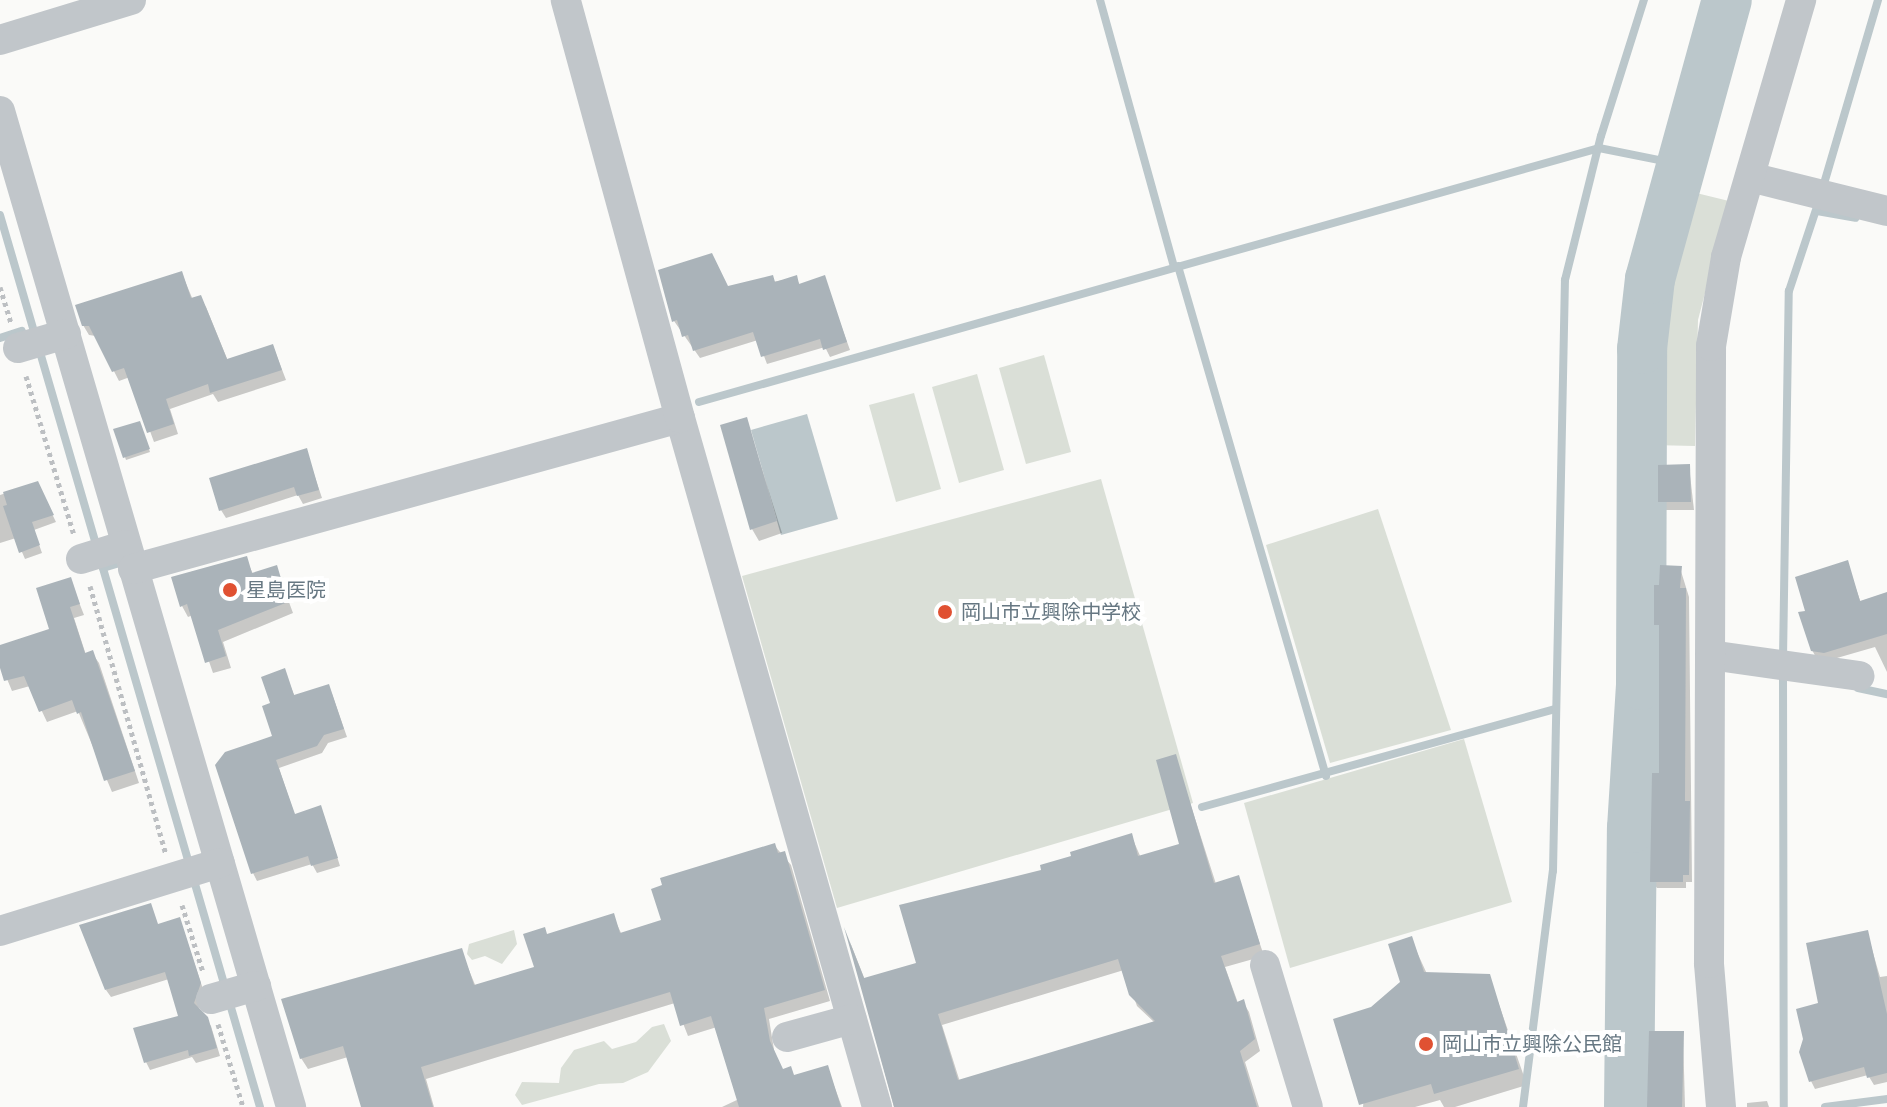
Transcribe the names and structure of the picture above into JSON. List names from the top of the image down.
{
  "places": ["星島医院", "岡山市立興除中学校", "岡山市立興除公民館"]
}
